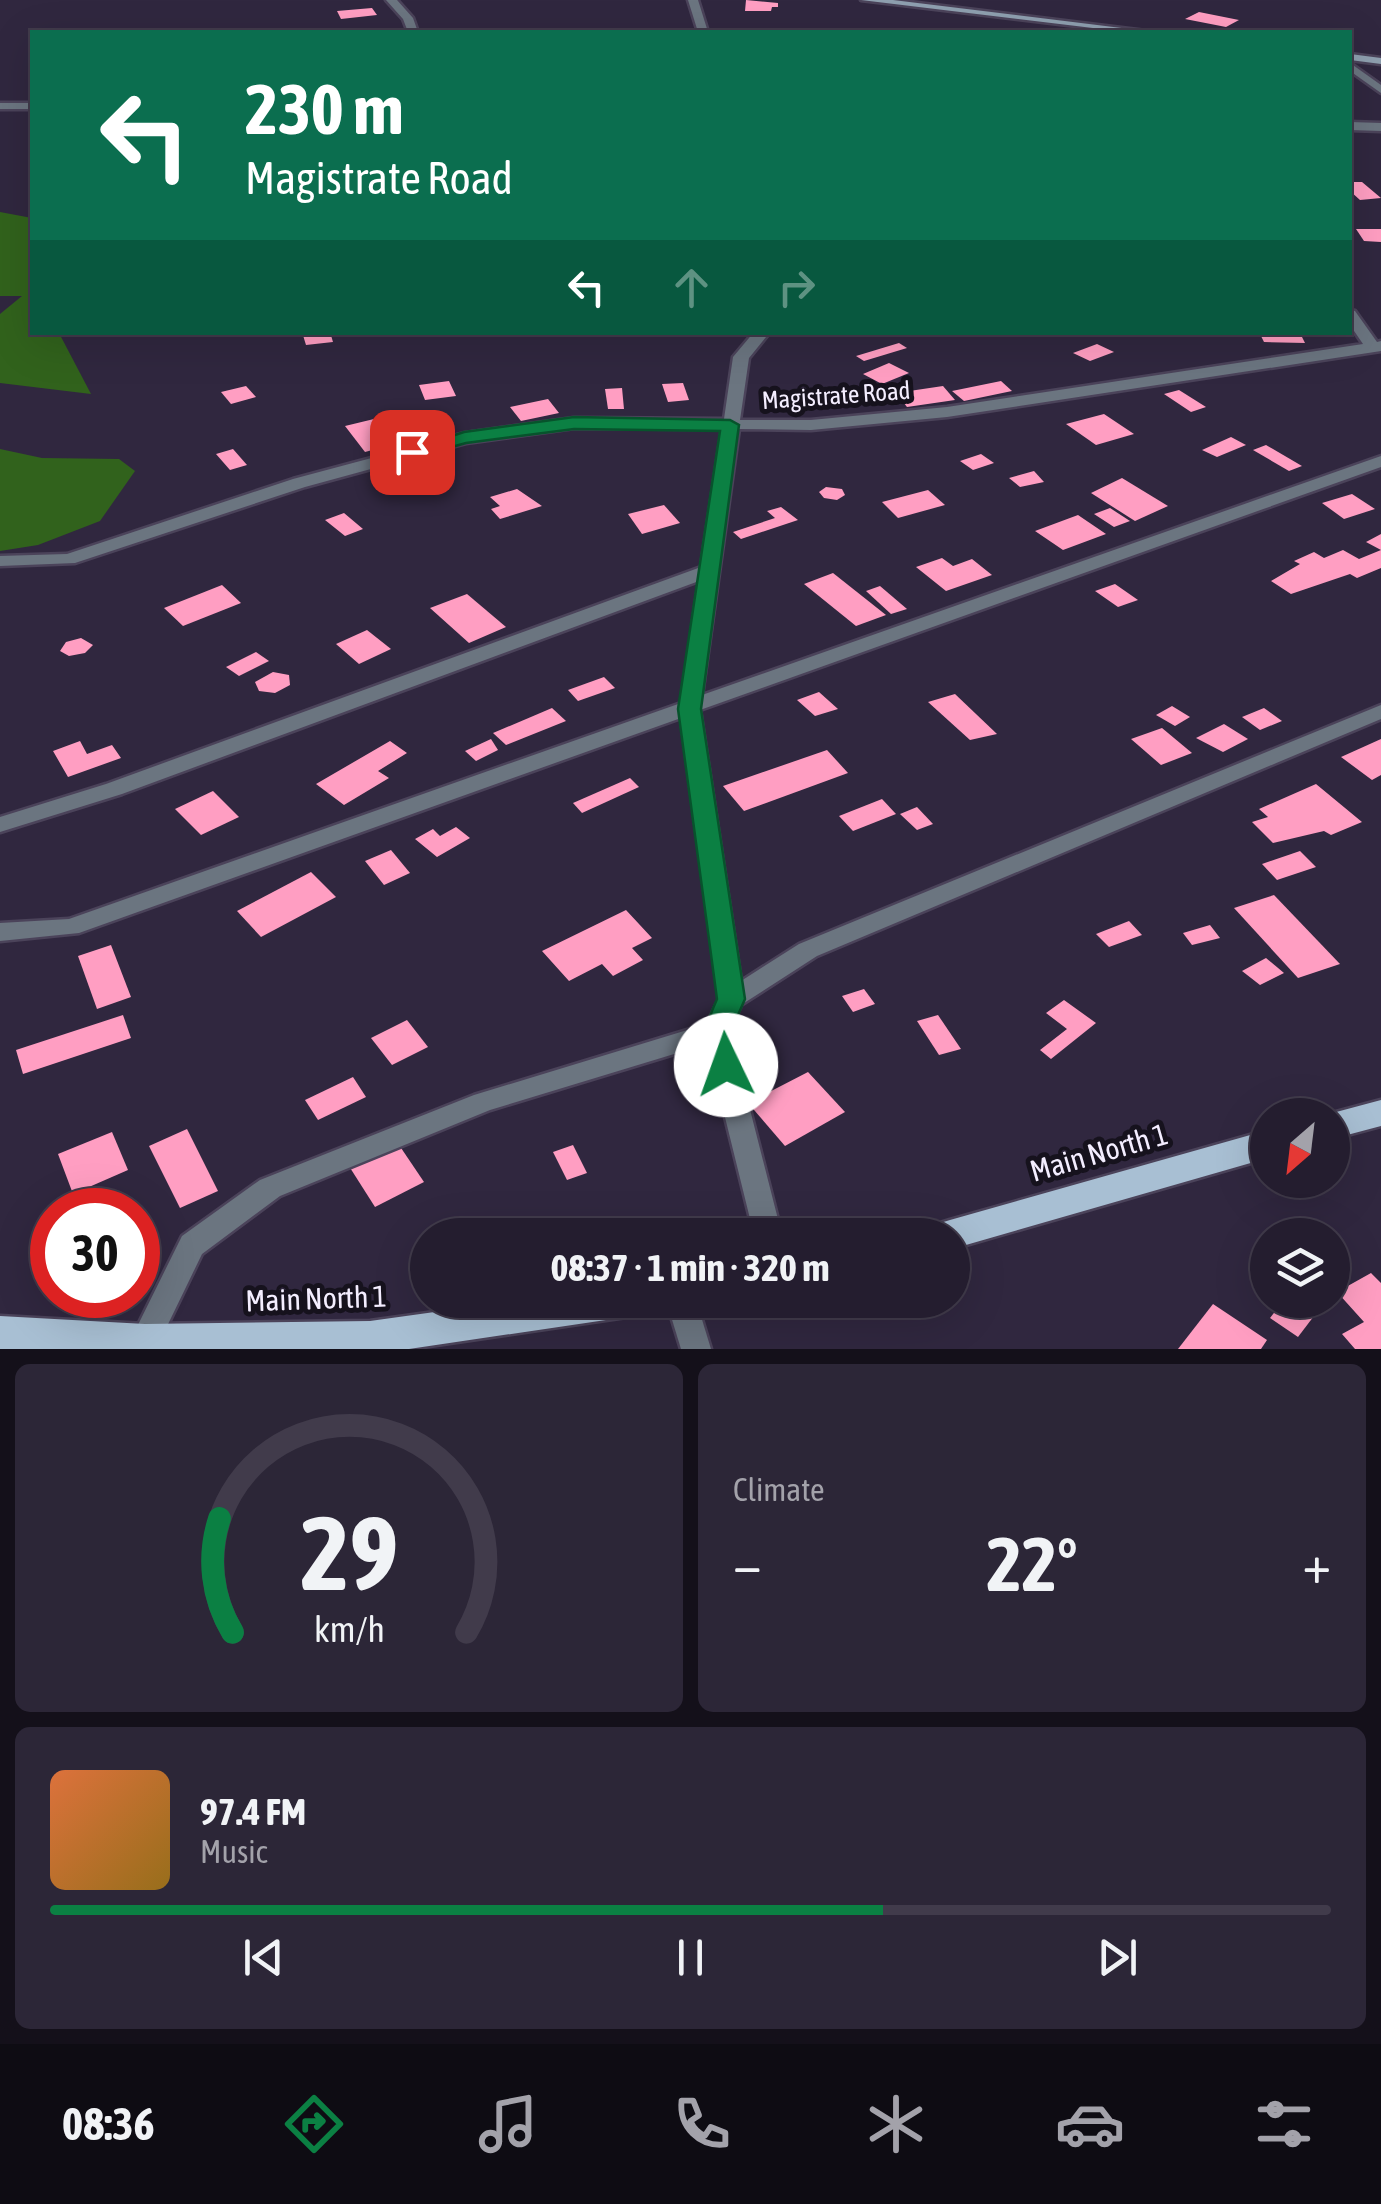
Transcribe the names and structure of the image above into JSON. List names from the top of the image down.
{
  "streets": {
    "main road": ["Main North 1"],
    "street": ["Magistrate Road"]
  },
  "north": "bottom left",
  "page": {
    "turn": ["230 m", "Magistrate Road"],
    "limit": "30",
    "trip": "08:37 · 1 min · 320 m",
    "tile": "Climate",
    "heat": ["−", "22°", "+"],
    "song": ["97.4 FM", "Music"],
    "tabs": "08:36",
    "gauge": ["29", "km/h"]
  }
}
